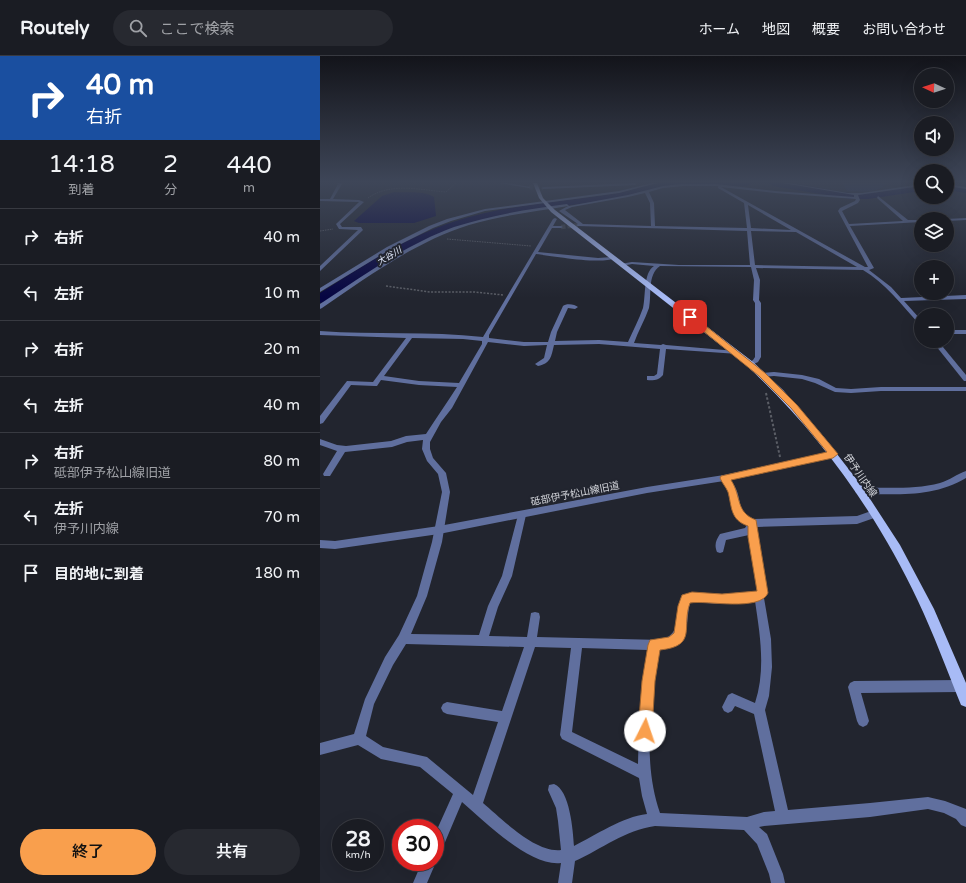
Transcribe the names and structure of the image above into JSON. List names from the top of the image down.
{
  "streets": {
    "main road": ["伊予川内線"],
    "street": ["砥部伊予松山線旧道"]
  },
  "crossings": [
    ["伊予川内線", "砥部伊予松山線旧道"]
  ],
  "water": ["大谷川"],
  "north": "left",
  "page": {
    "header": "Routely",
    "search": "ここで検索",
    "nav": [
      "ホーム",
      "地図",
      "概要",
      "お問い合わせ"
    ],
    "turn": ["40 m", "右折"],
    "map_buttons": ["+", "−"],
    "eta": [
      "14:18",
      "到着",
      "2",
      "分",
      "440",
      "m"
    ],
    "list": [
      {
        "name": "右折",
        "value": "40 m"
      },
      {
        "name": "左折",
        "value": "10 m"
      },
      {
        "name": "右折",
        "value": "20 m"
      },
      {
        "name": "左折",
        "value": "40 m"
      },
      {
        "name": "右折",
        "note": "砥部伊予松山線旧道",
        "value": "80 m"
      },
      {
        "name": "左折",
        "note": "伊予川内線",
        "value": "70 m"
      },
      {
        "name": "目的地に到着",
        "value": "180 m"
      }
    ],
    "speed": "28 km/h",
    "limit": "30",
    "buttons": ["終了", "共有"]
  }
}
